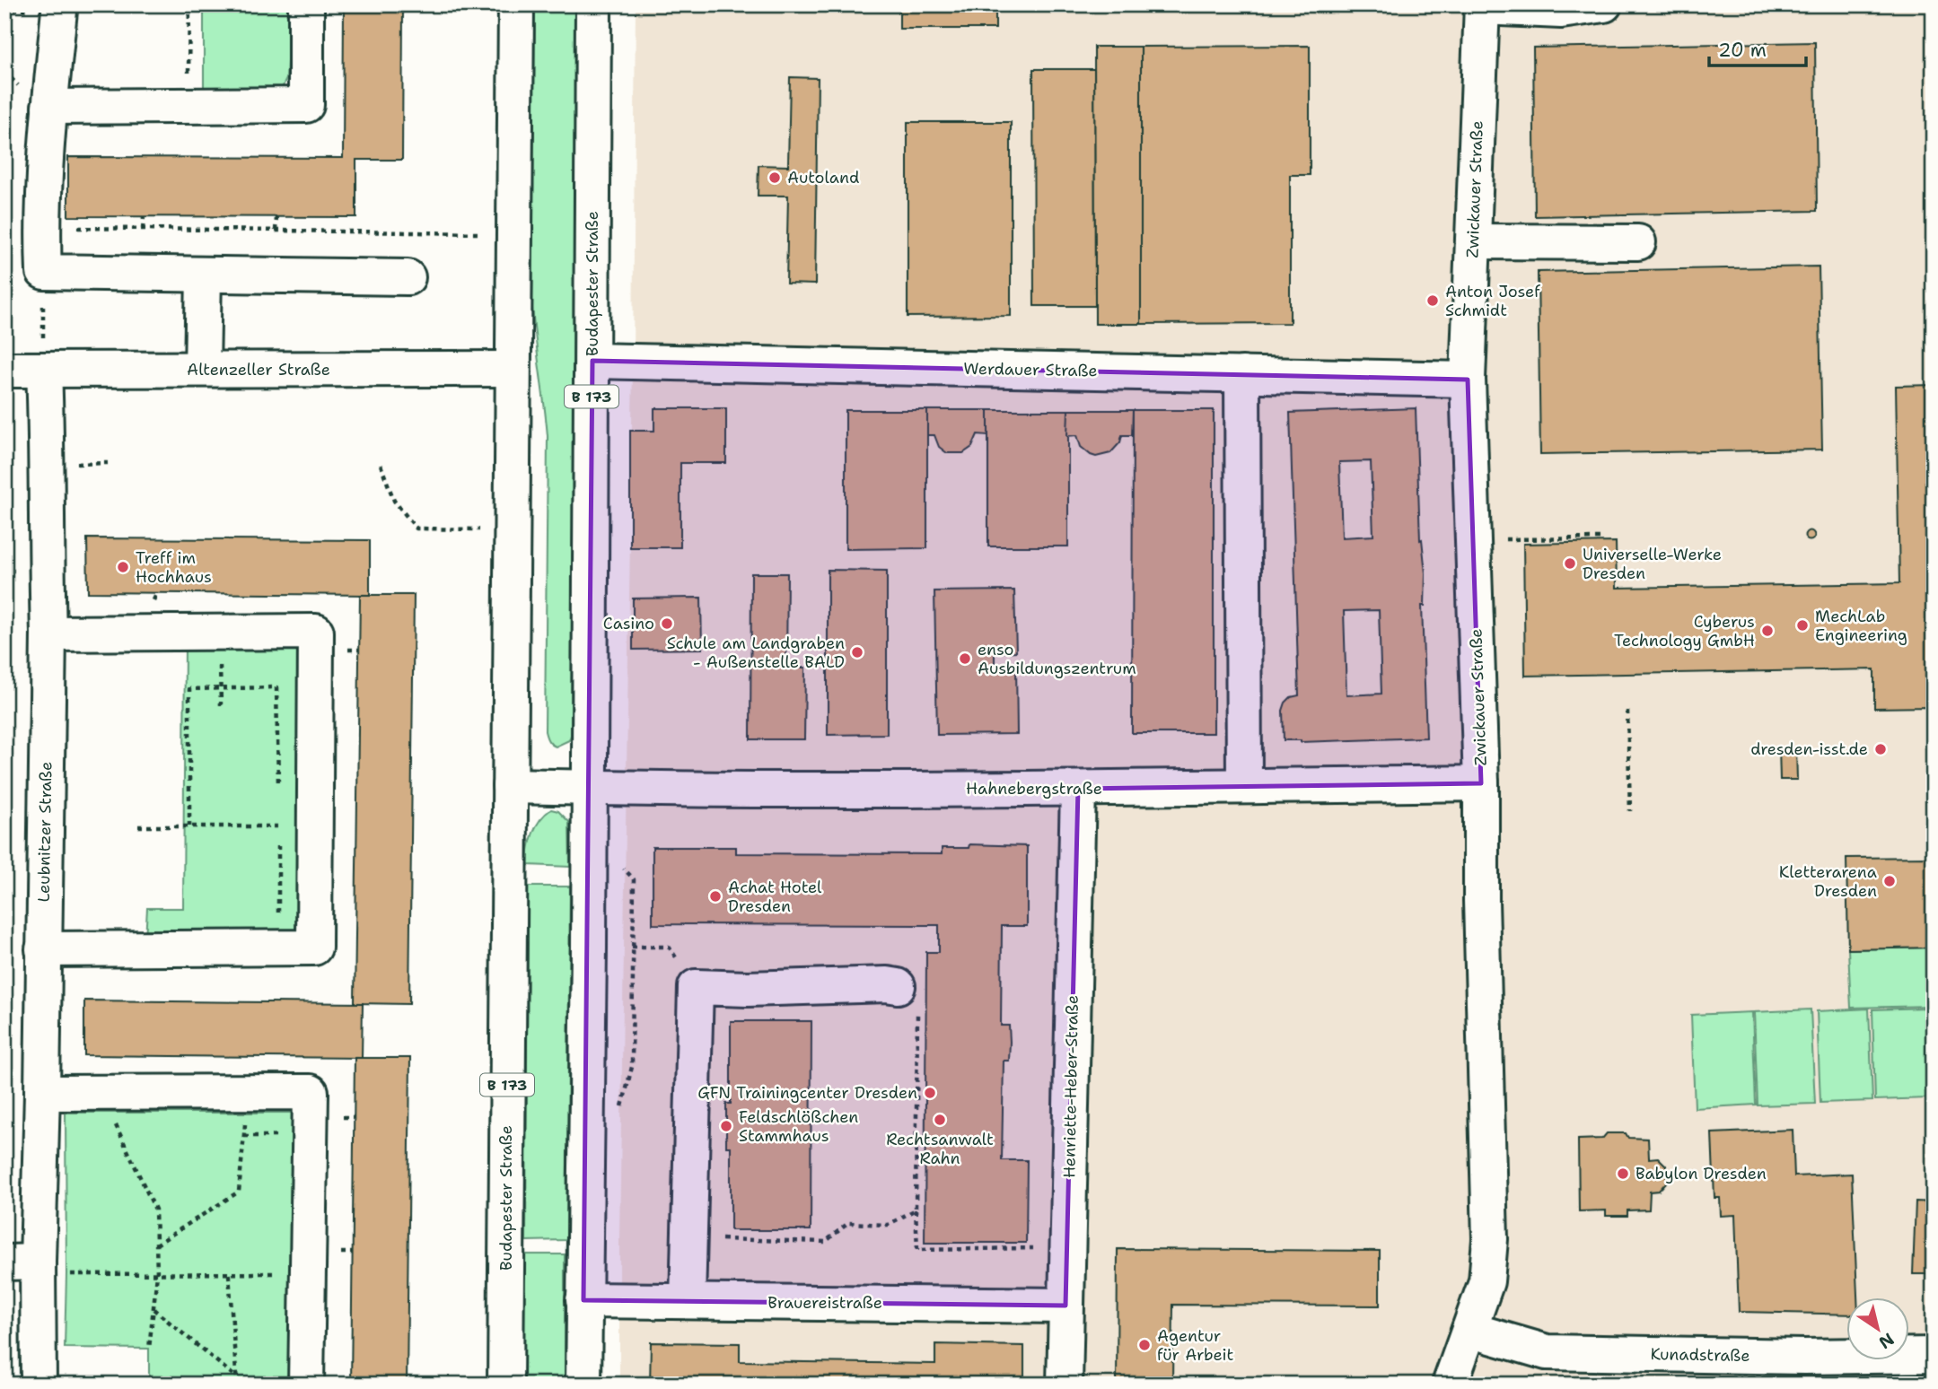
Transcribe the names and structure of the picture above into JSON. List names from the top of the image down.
{
  "streets": {
    "street": [
      "Zwickauer Straße",
      "Budapester Straße",
      "Altenzeller Straße",
      "Werdauer Straße",
      "B 173",
      "Hahnebergstraße",
      "Leubnitzer Straße",
      "Henriette-Heber-Straße",
      "Brauereistraße",
      "Kunadstraße"
    ]
  },
  "crossings": [
    ["Zwickauer Straße", "Werdauer Straße"],
    ["Zwickauer Straße", "Hahnebergstraße"],
    ["Zwickauer Straße", "Kunadstraße"],
    ["Budapester Straße", "Altenzeller Straße"],
    ["Budapester Straße", "Werdauer Straße"],
    ["Budapester Straße", "Hahnebergstraße"],
    ["Budapester Straße", "Brauereistraße"],
    ["Altenzeller Straße", "Leubnitzer Straße"],
    ["Hahnebergstraße", "Henriette-Heber-Straße"],
    ["Henriette-Heber-Straße", "Brauereistraße"]
  ],
  "places": [
    "Autoland",
    "Anton Josef Schmidt",
    "Universelle-Werke Dresden",
    "Treff im Hochhaus",
    "Casino",
    "MechLab Engineering",
    "Cyberus Technology GmbH",
    "Schule am Landgraben - Außenstelle BALD",
    "enso Ausbildungszentrum",
    "dresden-isst.de",
    "Kletterarena Dresden",
    "Achat Hotel Dresden",
    "GFN Trainingcenter Dresden",
    "Rechtsanwalt Rahn",
    "Feldschlößchen Stammhaus",
    "Babylon Dresden",
    "Agentur für Arbeit"
  ],
  "scale_bar": "20 m",
  "north": "bottom right"
}
